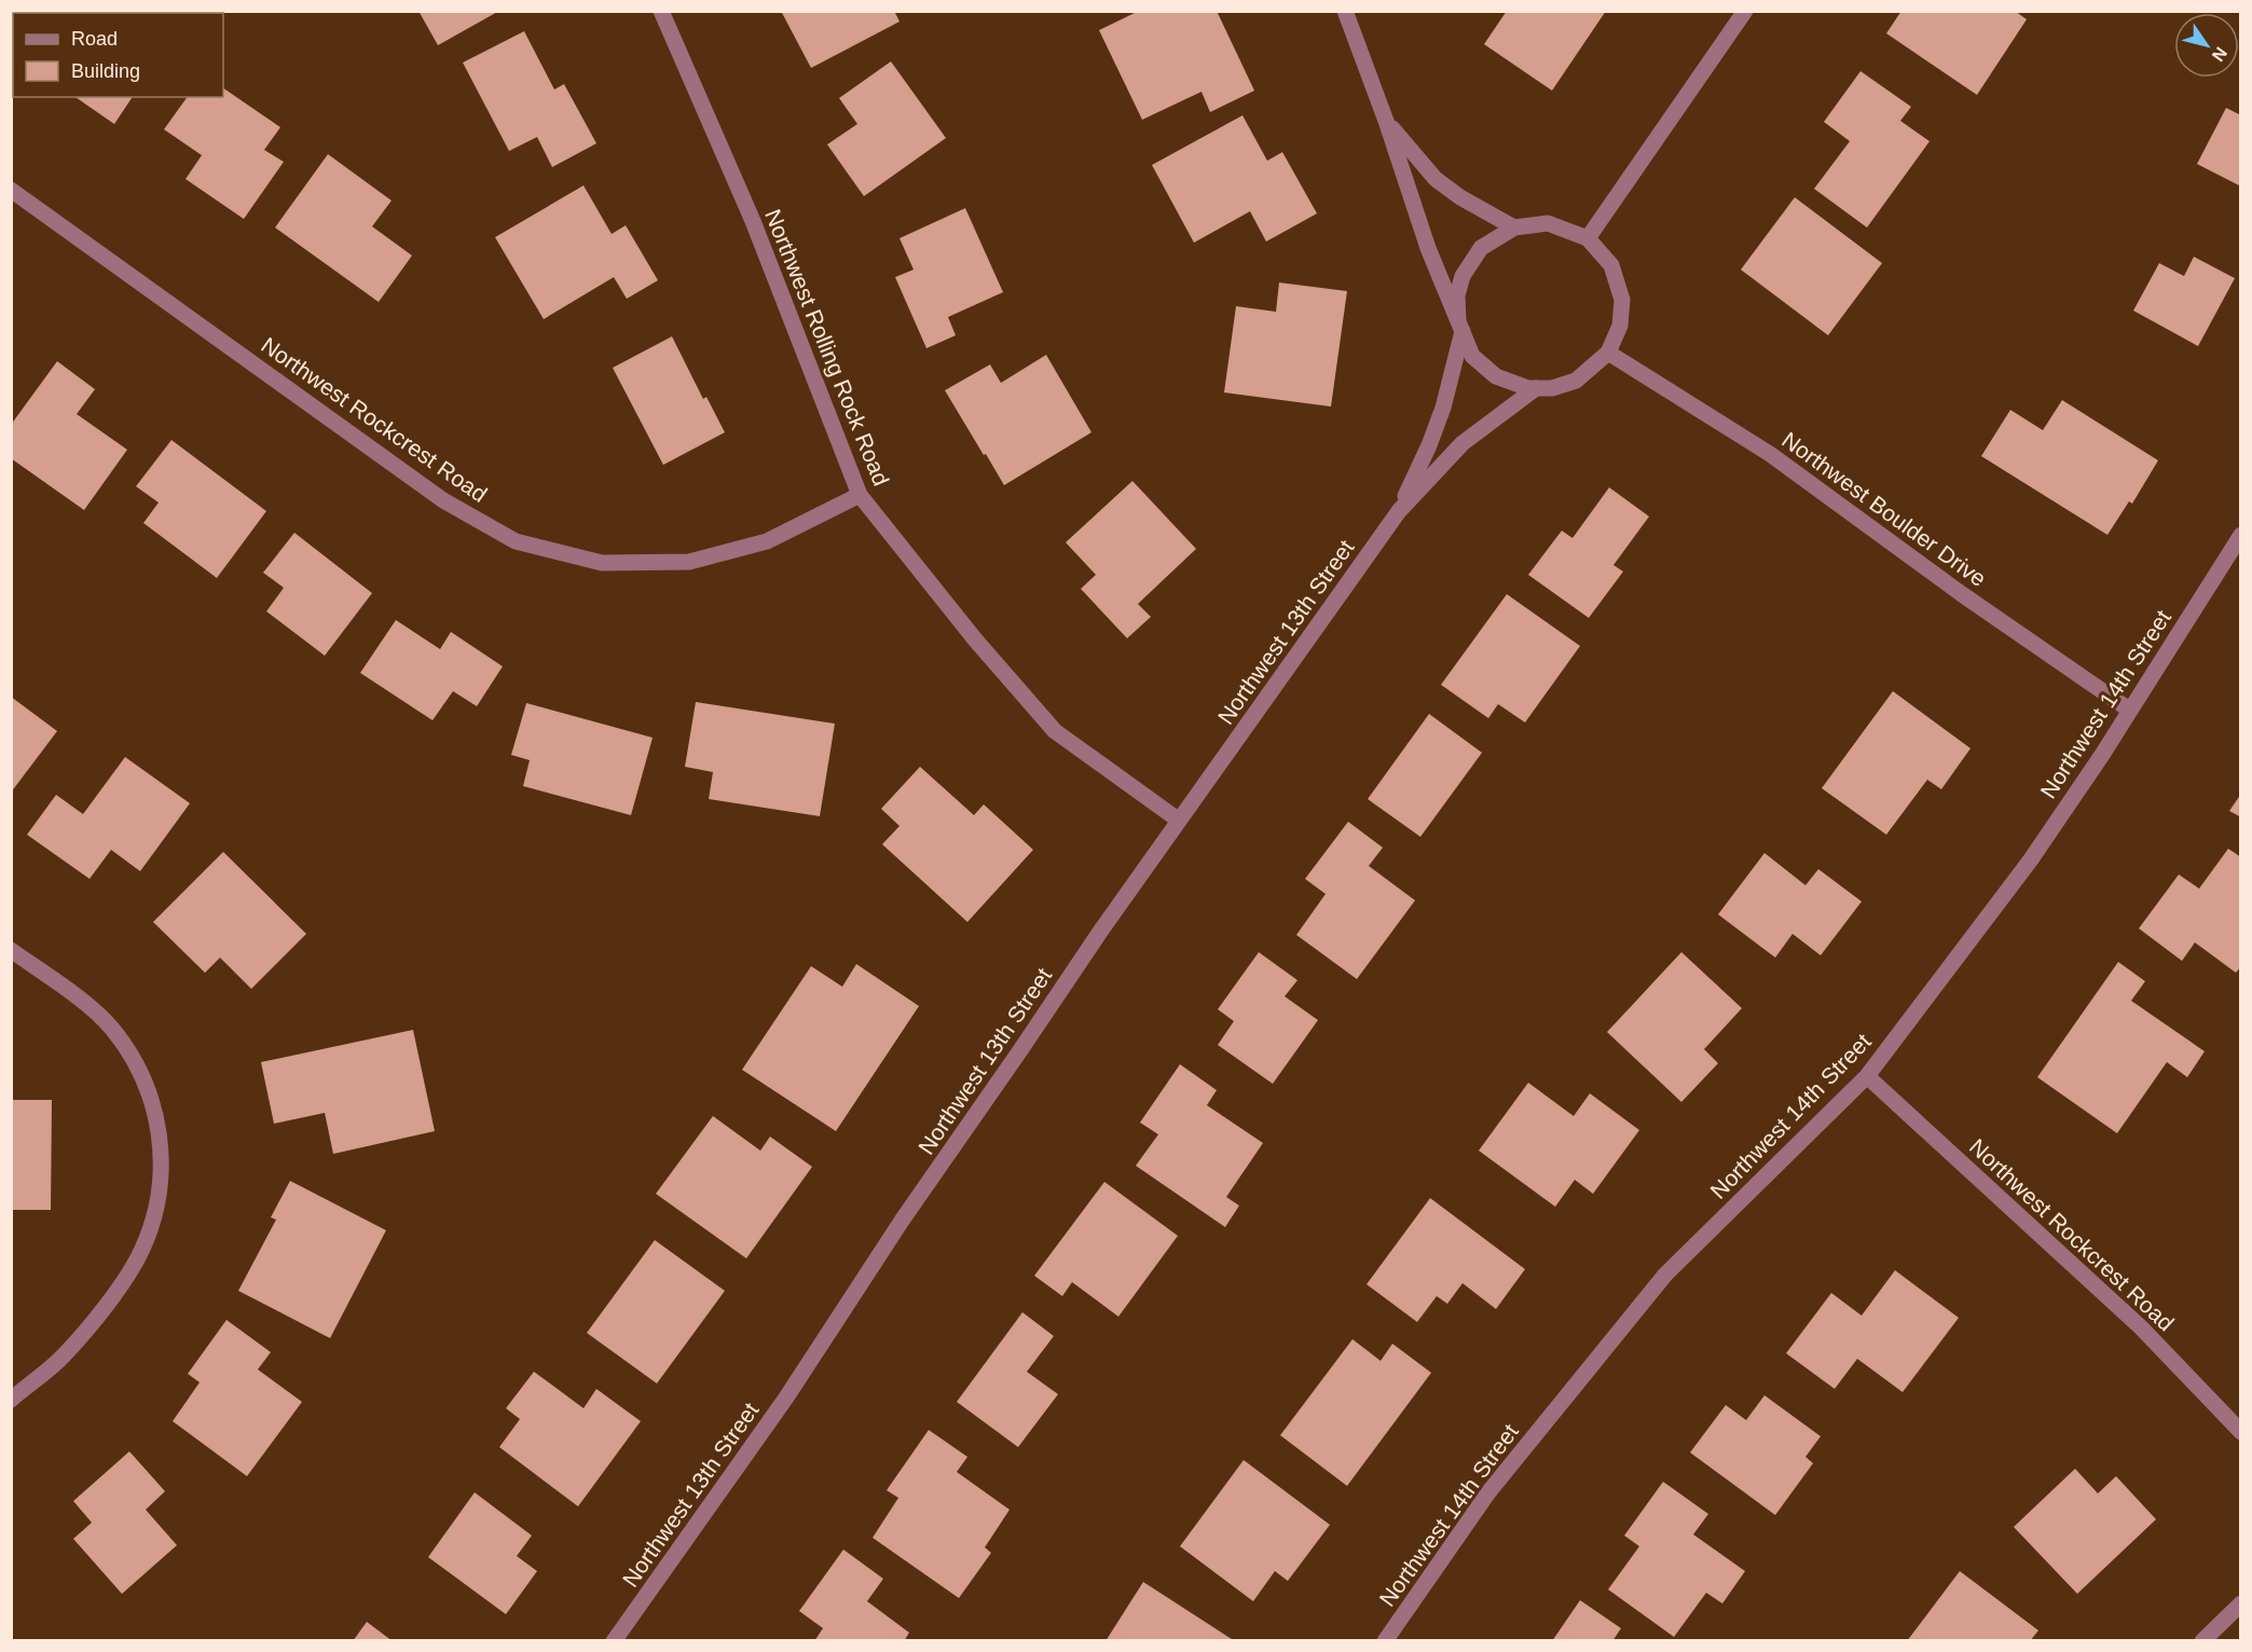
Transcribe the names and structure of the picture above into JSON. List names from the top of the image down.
{
  "streets": {
    "street": [
      "Northwest Rolling Rock Road",
      "Northwest Rockcrest Road",
      "Northwest Boulder Drive",
      "Northwest 13th Street",
      "Northwest 14th Street"
    ]
  },
  "crossings": [
    ["Northwest Rolling Rock Road", "Northwest Rockcrest Road"],
    ["Northwest Rolling Rock Road", "Northwest 13th Street"],
    ["Northwest Rockcrest Road", "Northwest 14th Street"],
    ["Northwest Boulder Drive", "Northwest 13th Street"],
    ["Northwest Boulder Drive", "Northwest 14th Street"]
  ],
  "legend": ["Road", "Building"],
  "north": "bottom right"
}
